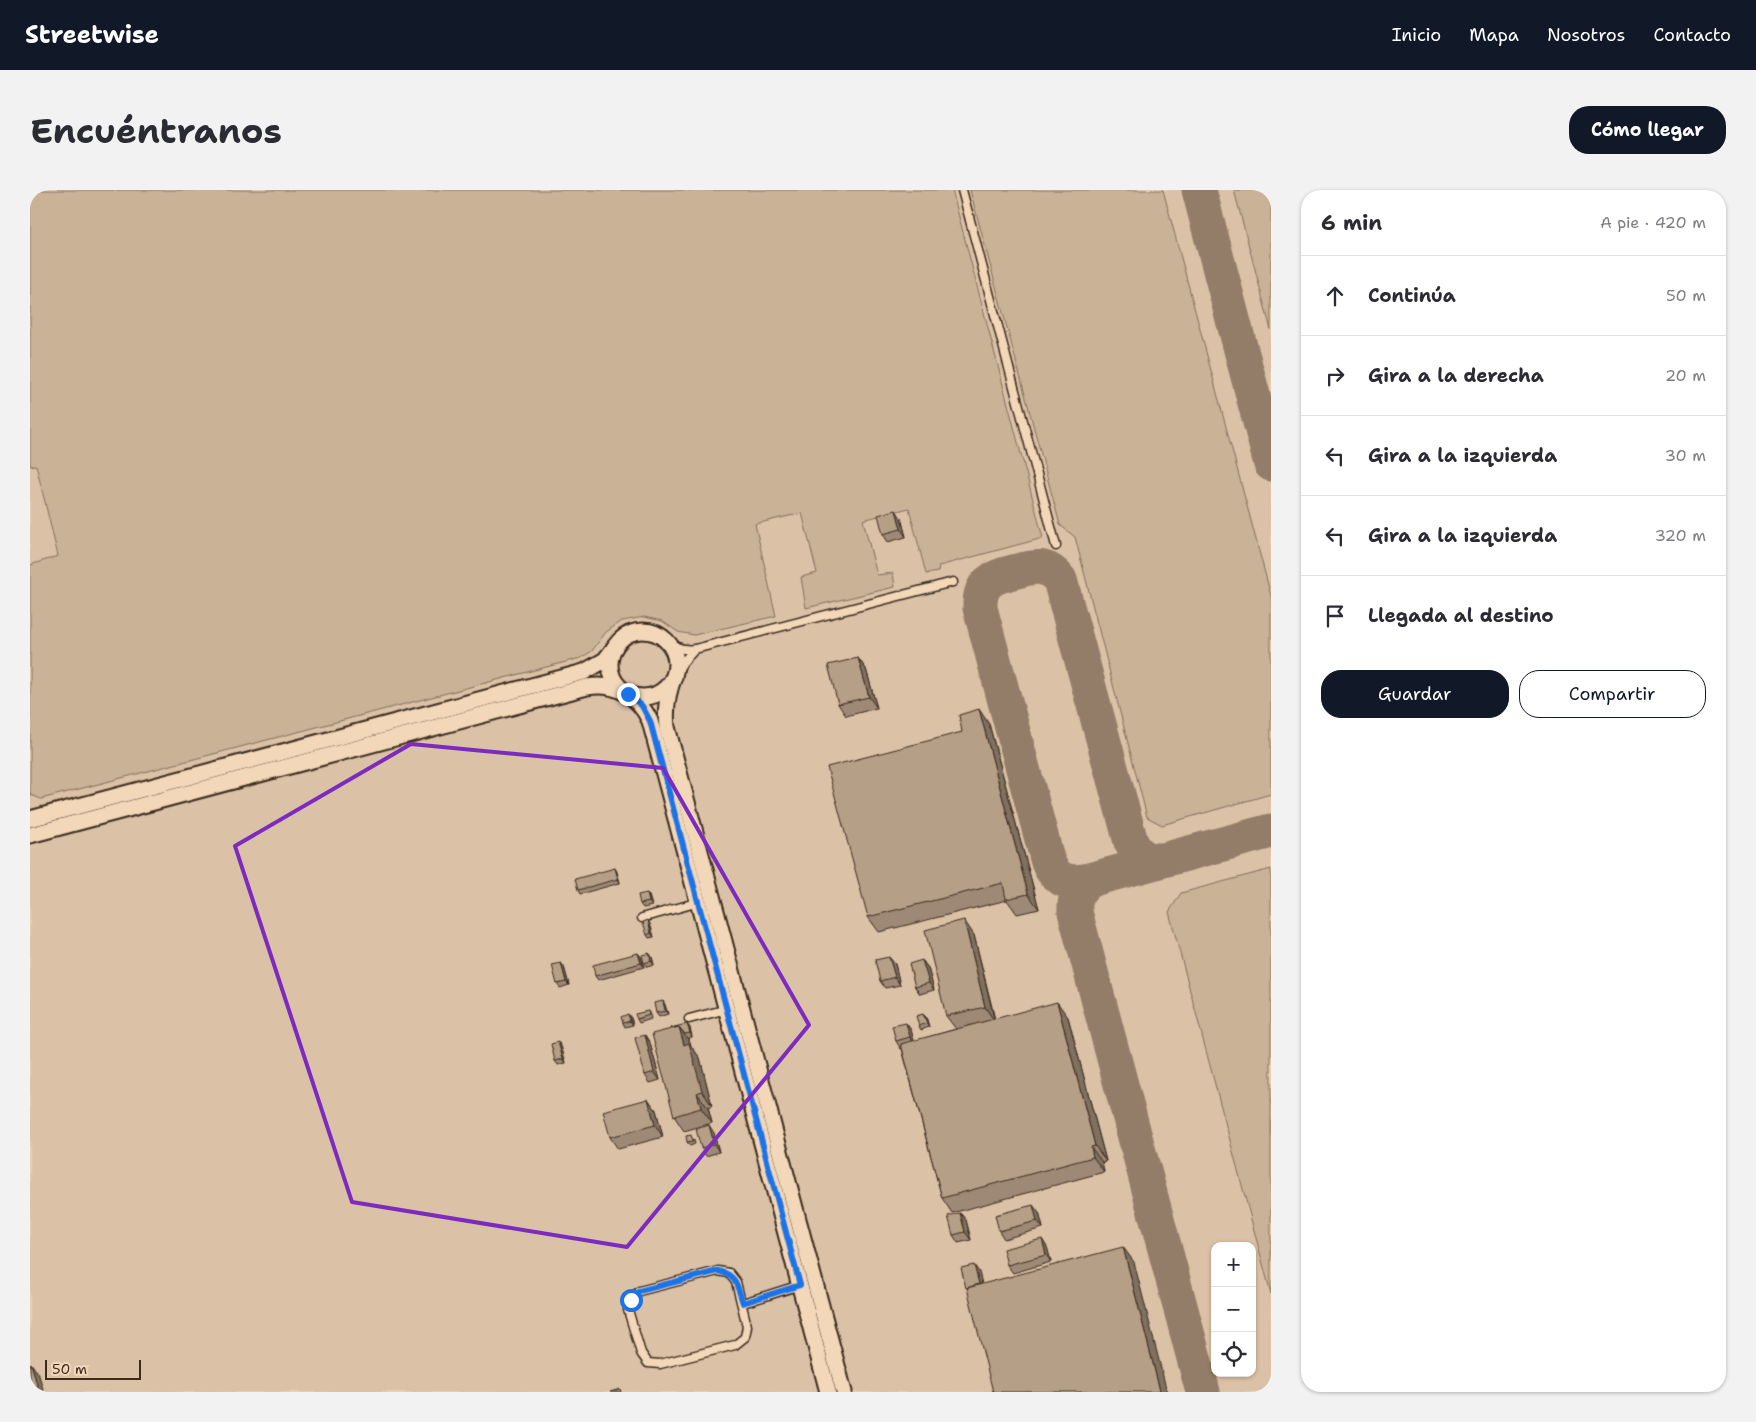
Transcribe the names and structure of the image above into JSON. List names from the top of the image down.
{
  "scale_bar": "50 m",
  "page": {
    "header": "Streetwise",
    "nav": [
      "Inicio",
      "Mapa",
      "Nosotros",
      "Contacto"
    ],
    "buttons": [
      "Cómo llegar",
      ["Guardar", "Compartir"]
    ],
    "title": "Encuéntranos",
    "heading": ["6 min", "A pie · 420 m"],
    "list": [
      ["Continúa", "50 m"],
      ["Gira a la derecha", "20 m"],
      ["Gira a la izquierda", "30 m"],
      ["Gira a la izquierda", "320 m"],
      "Llegada al destino"
    ],
    "map_buttons": ["+", "−"],
    "scale": "50 m"
  }
}
